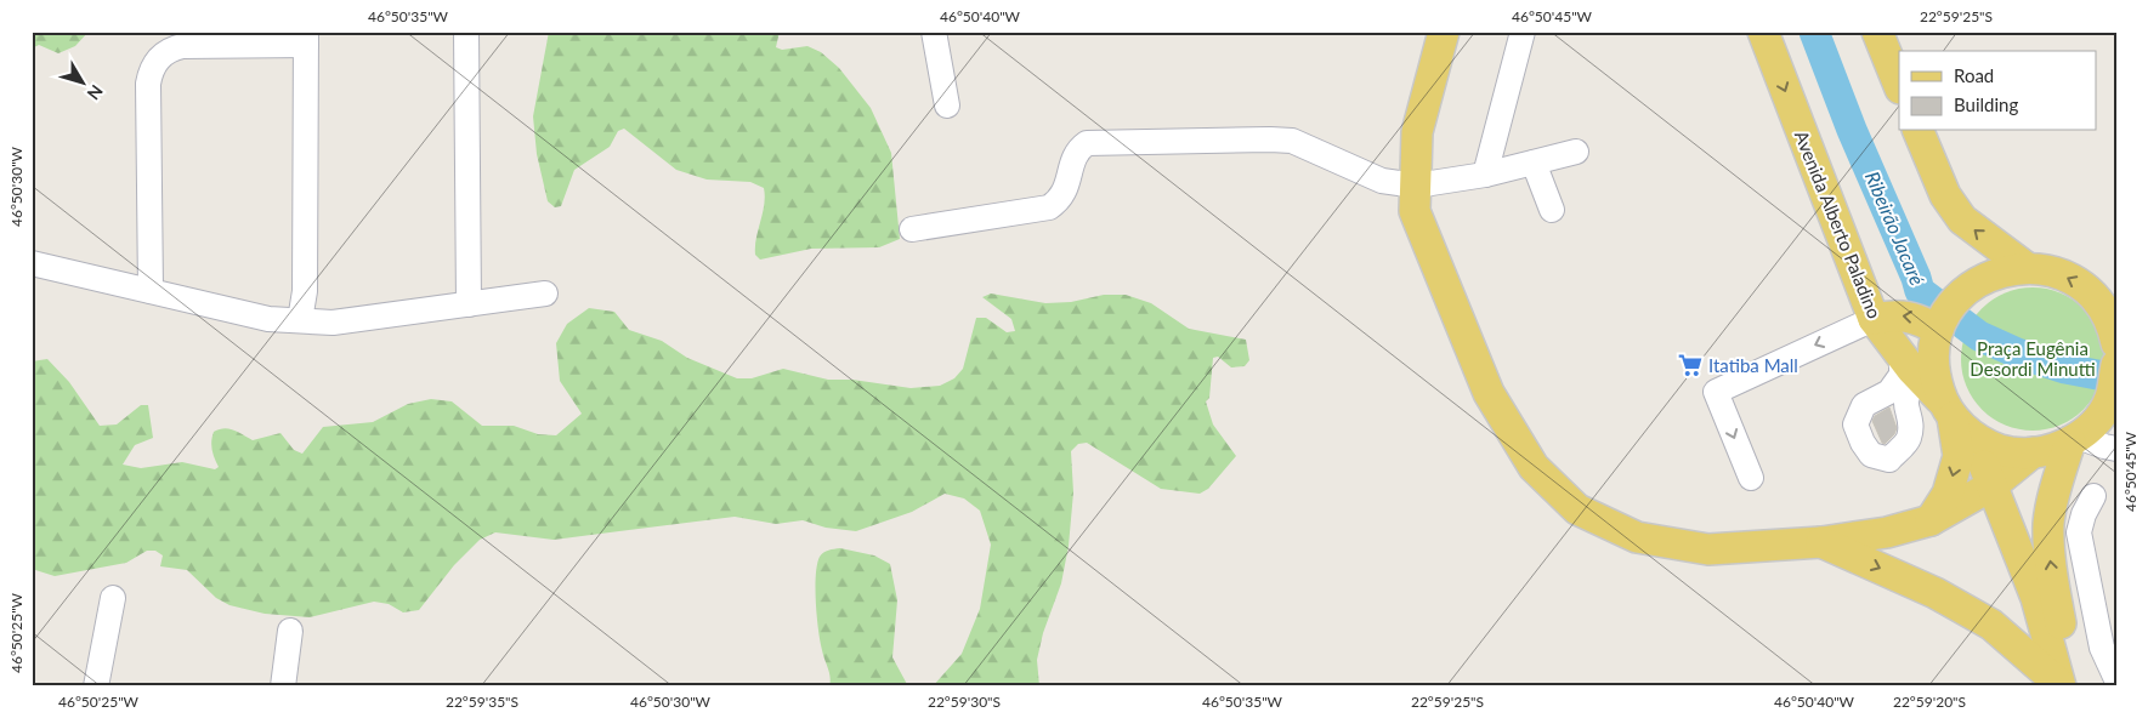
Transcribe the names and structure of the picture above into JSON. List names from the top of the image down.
{
  "streets": {
    "main road": ["Avenida Alberto Paladino"]
  },
  "water": ["Ribeirão Jacaré"],
  "parks": ["Praça Eugênia Desordi Minutti"],
  "places": {
    "supermarket": ["Itatiba Mall"]
  },
  "legend": ["Road", "Building"],
  "north": "bottom right",
  "coordinates": [
    "46°50'35\"W",
    "46°50'40\"W",
    "46°50'45\"W",
    "22°59'25\"S",
    "46°50'30\"W",
    "46°50'25\"W",
    "22°59'35\"S",
    "22°59'30\"S",
    "22°59'20\"S"
  ]
}
